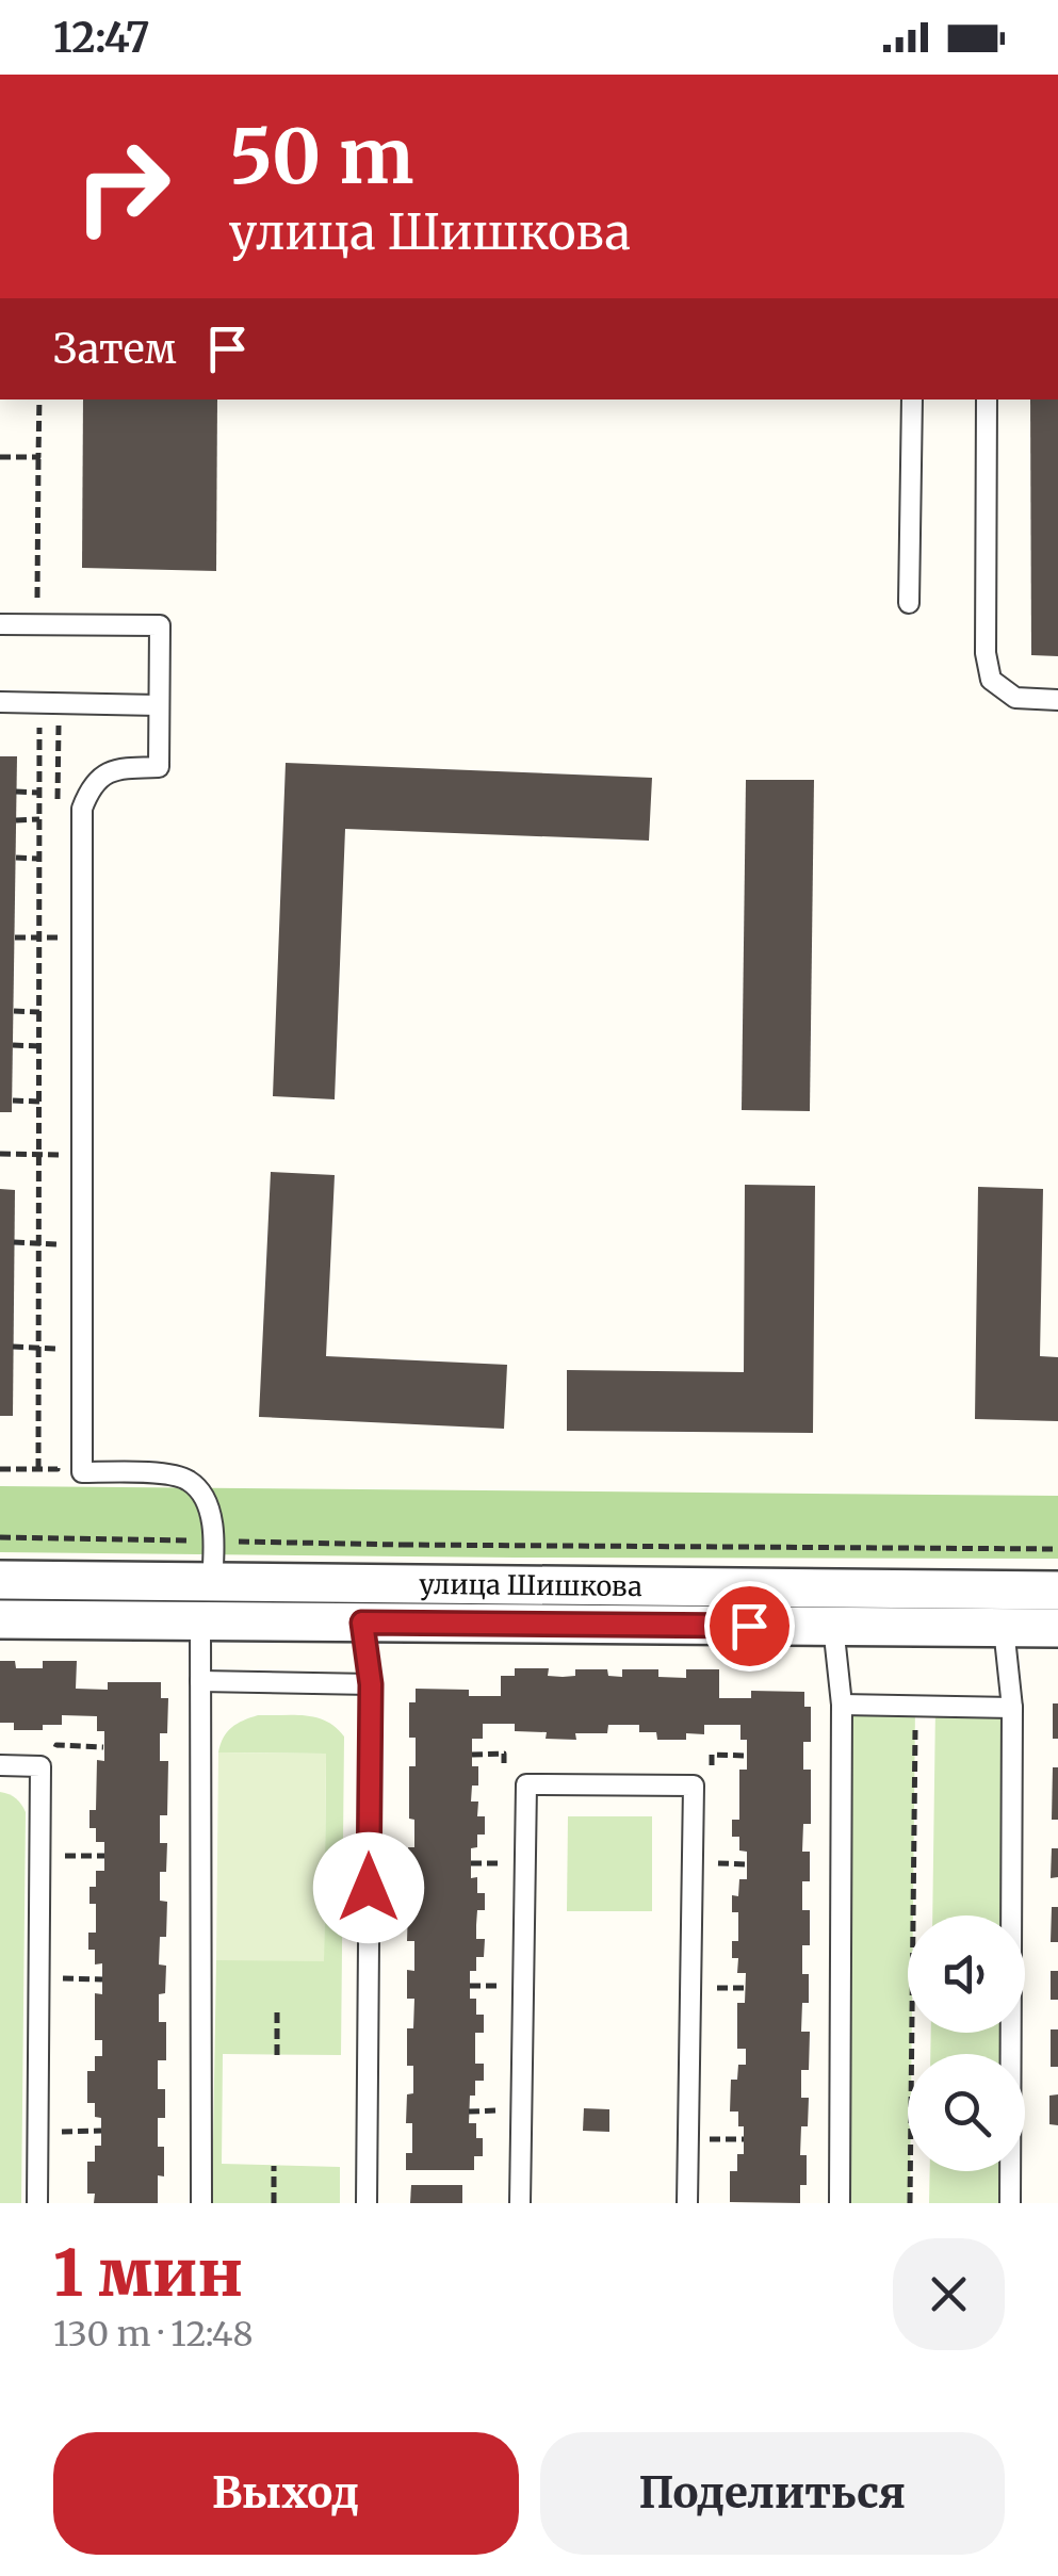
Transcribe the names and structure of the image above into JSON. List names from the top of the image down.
{
  "streets": {
    "street": ["улица Шишкова"]
  },
  "page": {
    "status": "12:47",
    "turn": ["50 m", "улица Шишкова"],
    "then": "Затем",
    "heading": ["1 мин", "130 m · 12:48"],
    "buttons": ["Выход", "Поделиться"]
  }
}
